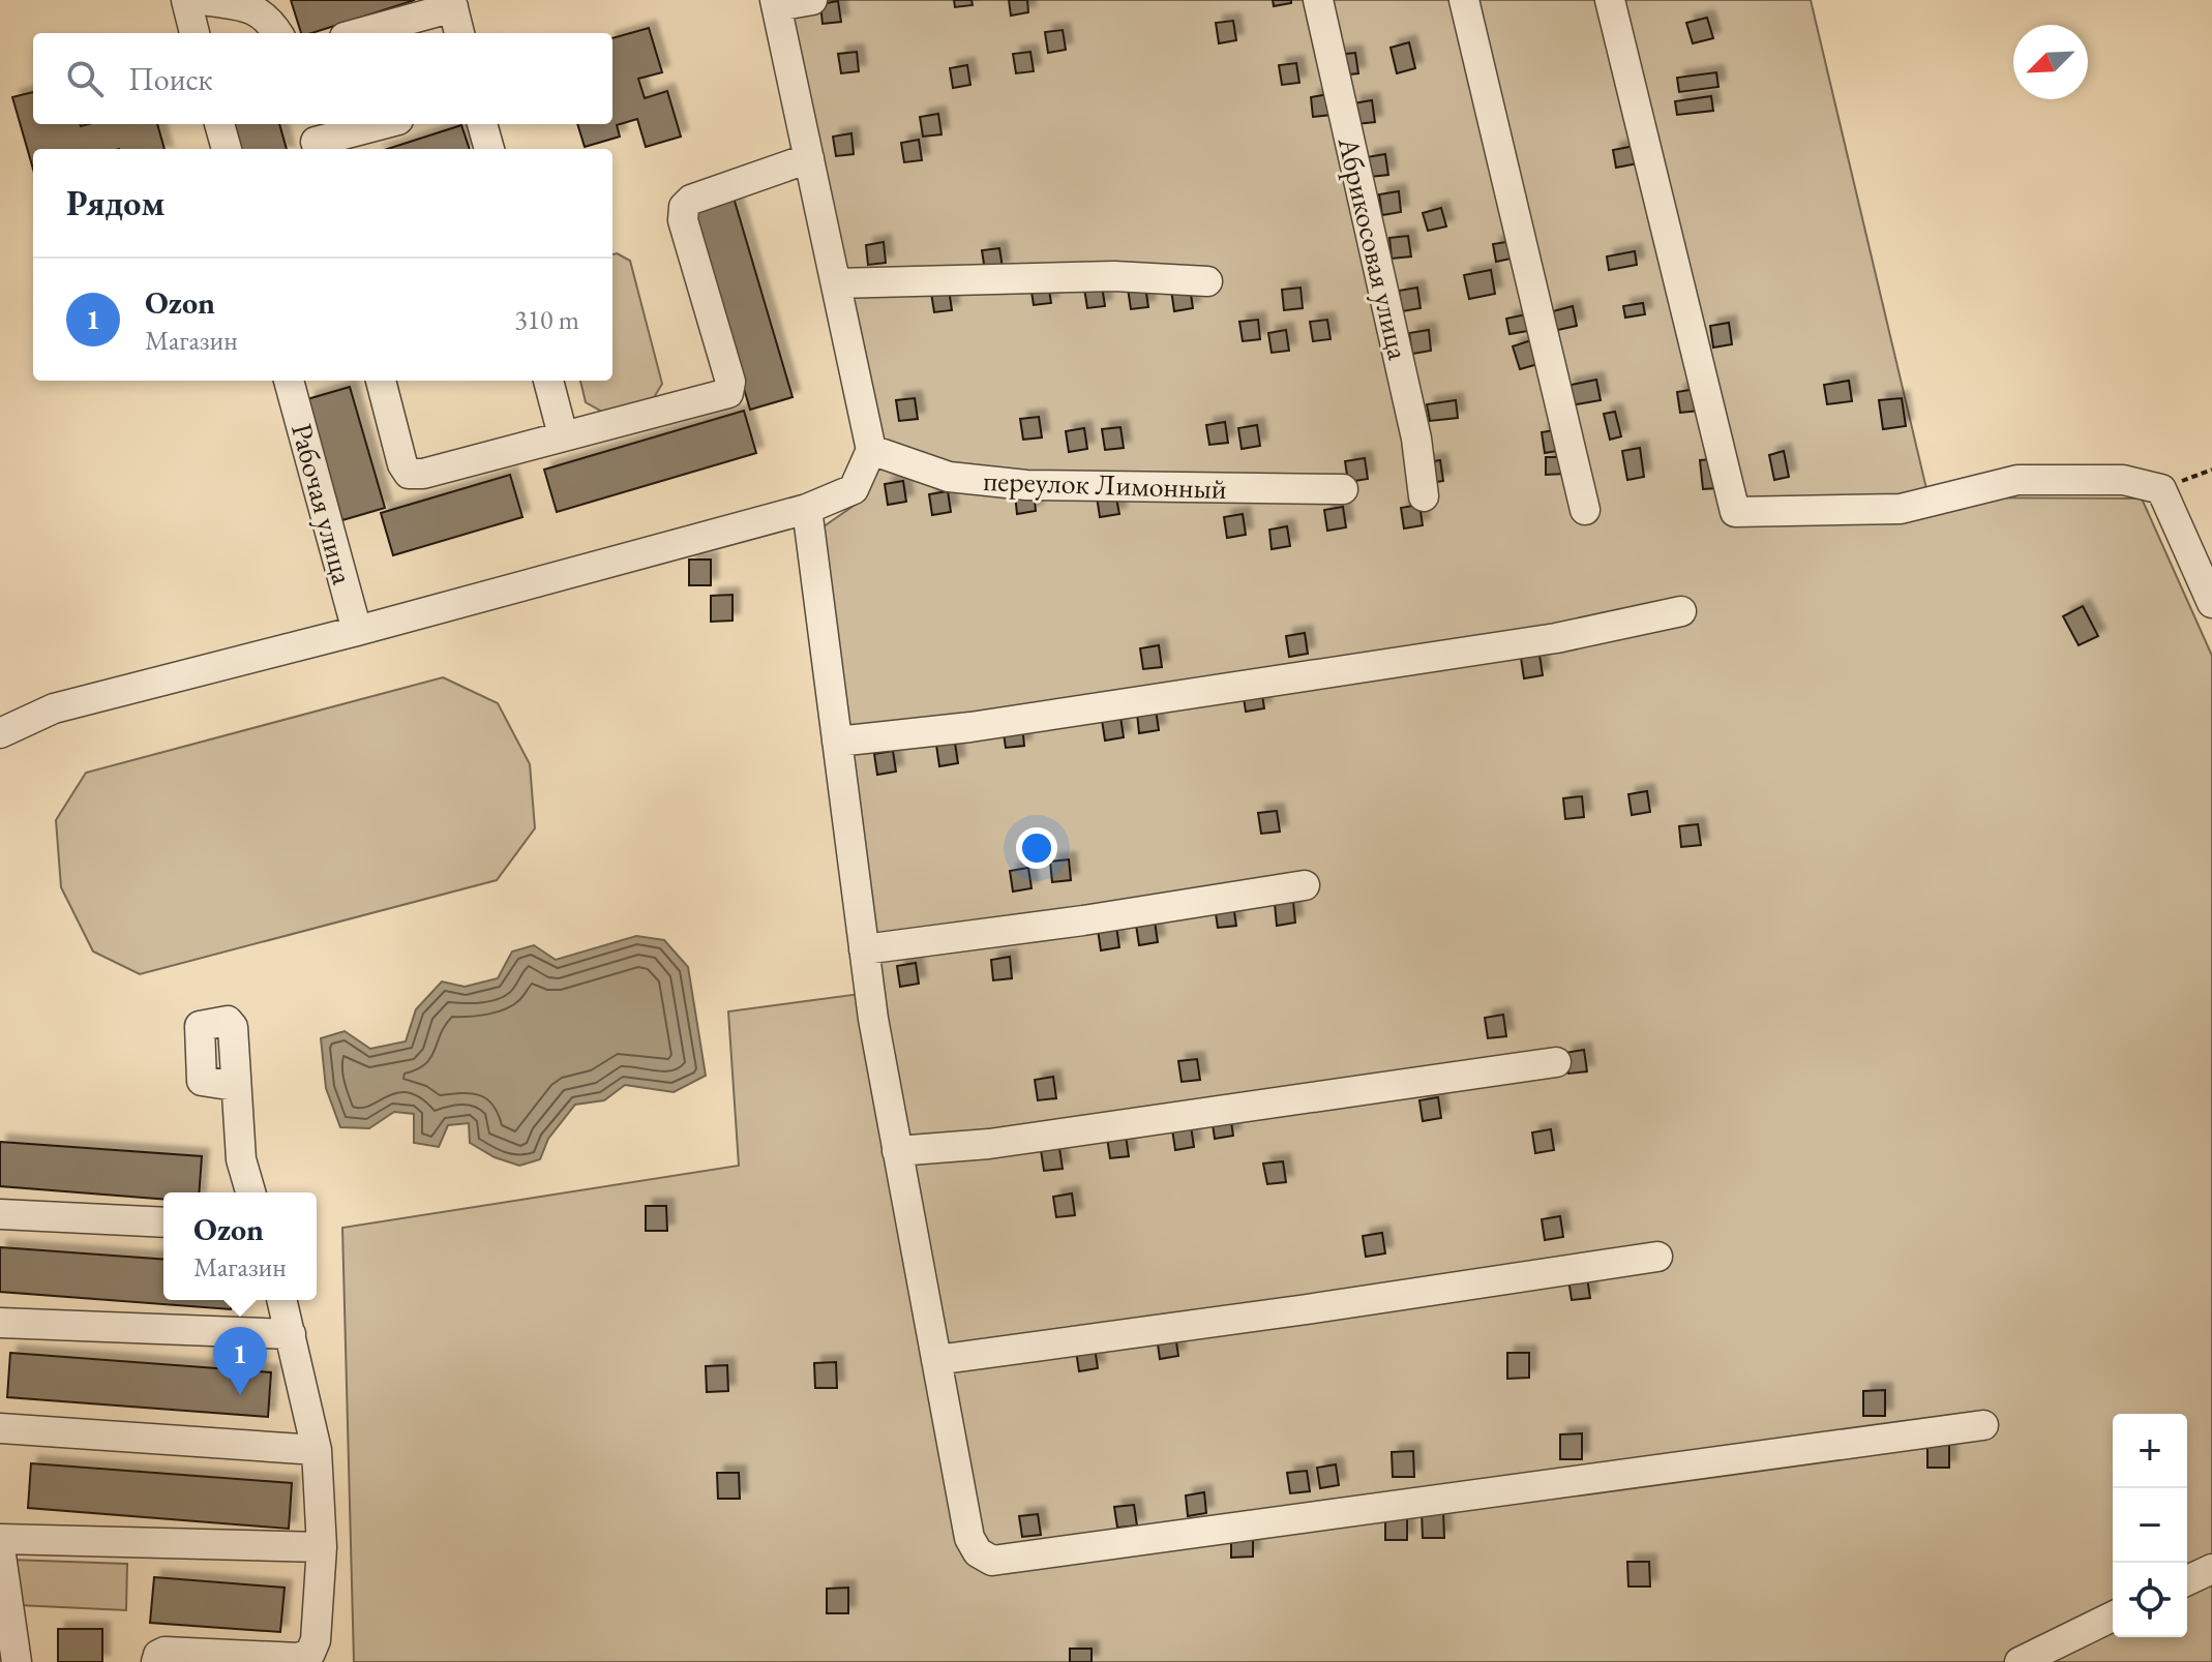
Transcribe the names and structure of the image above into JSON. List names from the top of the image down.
{
  "streets": {
    "street": ["Абрикосовая улица", "переулок Лимонный", "Рабочая улица"]
  },
  "north": "bottom left",
  "page": {
    "search": "Поиск",
    "heading": "Рядом",
    "list": [
      {
        "mark": "1",
        "name": "Ozon",
        "note": "Магазин",
        "value": "310 m"
      }
    ],
    "popup": ["Ozon", "Магазин"],
    "pins": "1",
    "map_buttons": ["+", "−"]
  }
}
